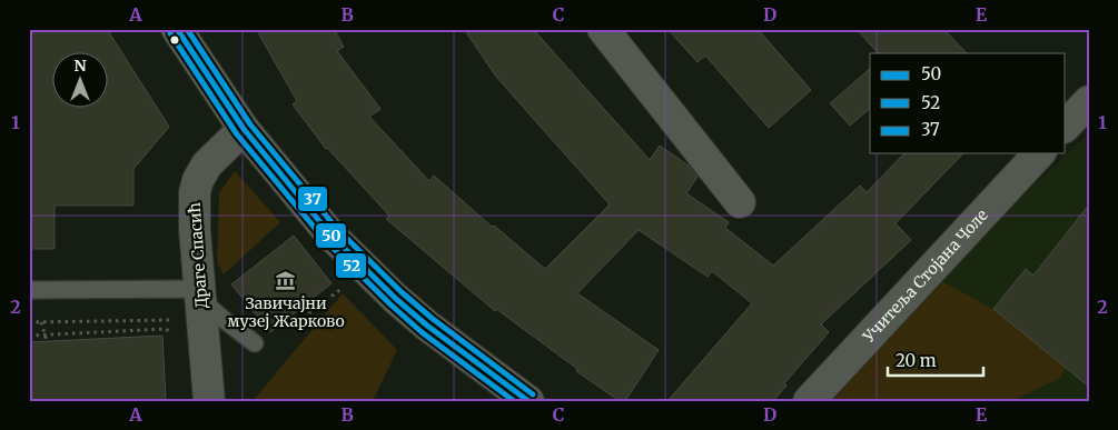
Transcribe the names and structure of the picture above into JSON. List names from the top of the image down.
{
  "streets": {
    "street": ["Драге Спасић", "Учитеља Стојана Чоле"]
  },
  "places": {
    "museum": ["Завичајни музеј Жарково"]
  },
  "lines": ["transit line 50", "transit line 37", "transit line 52"],
  "legend": ["50", "52", "37"],
  "scale_bar": "20 m",
  "north": "top",
  "grid": {
    "columns": [
      "A",
      "B",
      "C",
      "D",
      "E"
    ],
    "rows": ["1", "2"]
  }
}
